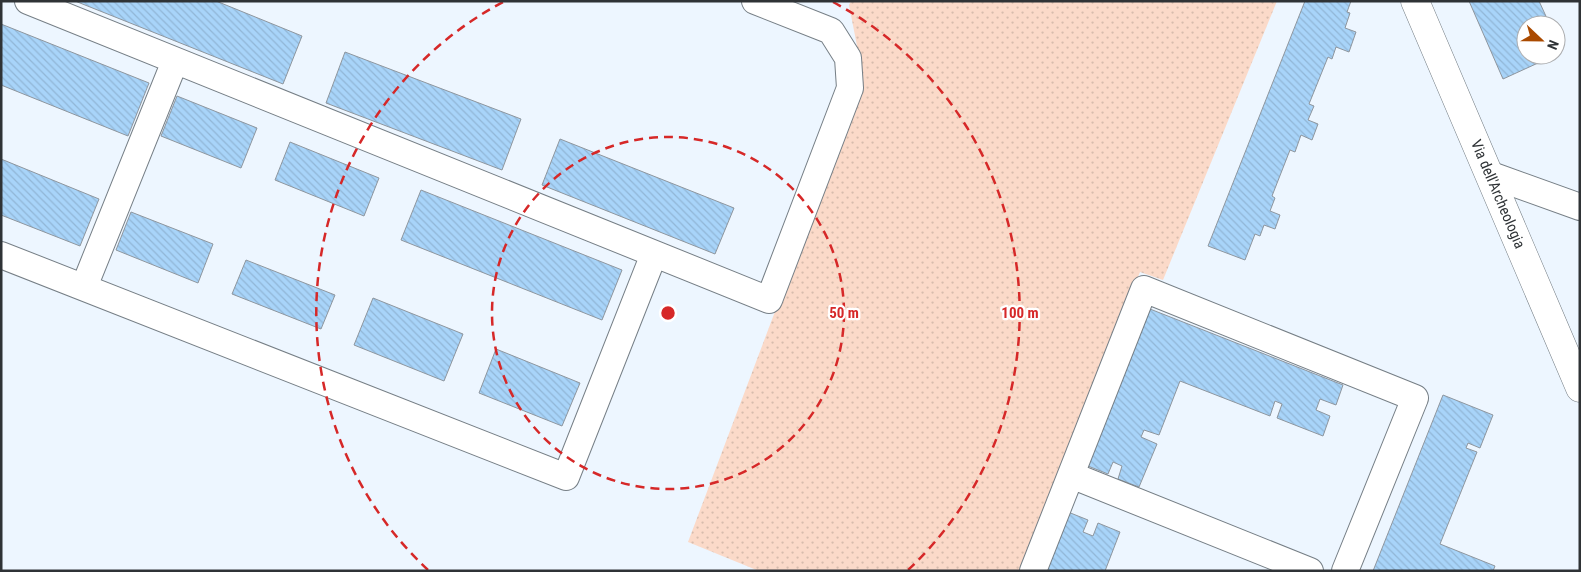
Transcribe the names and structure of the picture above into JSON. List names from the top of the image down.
{
  "streets": {
    "street": ["Via dell'Archeologia"]
  },
  "north": "right",
  "rings": ["50 m", "100 m"]
}
